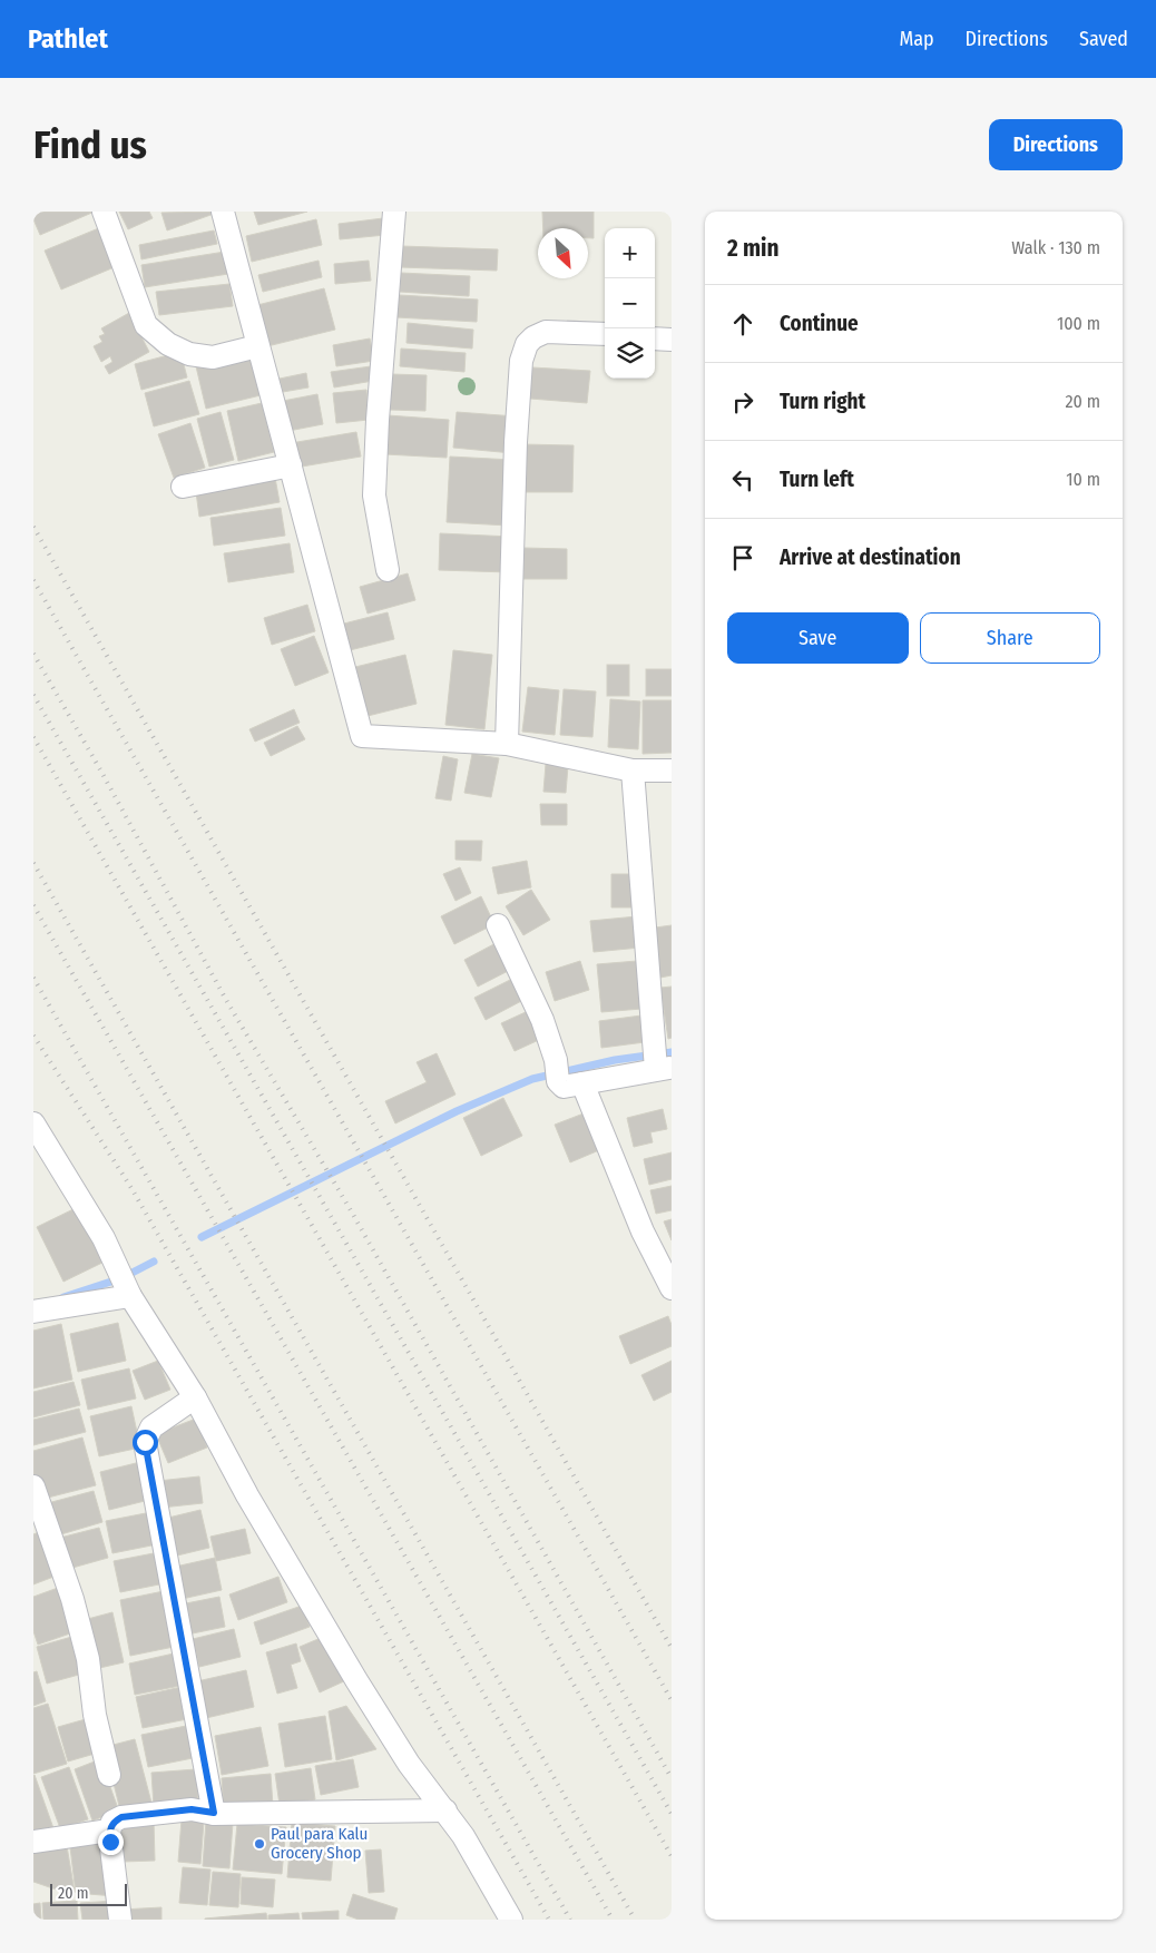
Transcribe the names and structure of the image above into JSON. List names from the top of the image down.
{
  "places": ["Paul para Kalu Grocery Shop"],
  "scale_bar": "20 m",
  "north": "bottom right",
  "page": {
    "header": "Pathlet",
    "nav": ["Map", "Directions", "Saved"],
    "buttons": [
      "Directions",
      ["Save", "Share"]
    ],
    "title": "Find us",
    "heading": ["2 min", "Walk · 130 m"],
    "map_buttons": ["+", "−"],
    "list": [
      ["Continue", "100 m"],
      ["Turn right", "20 m"],
      ["Turn left", "10 m"],
      "Arrive at destination"
    ],
    "scale": "20 m"
  }
}
